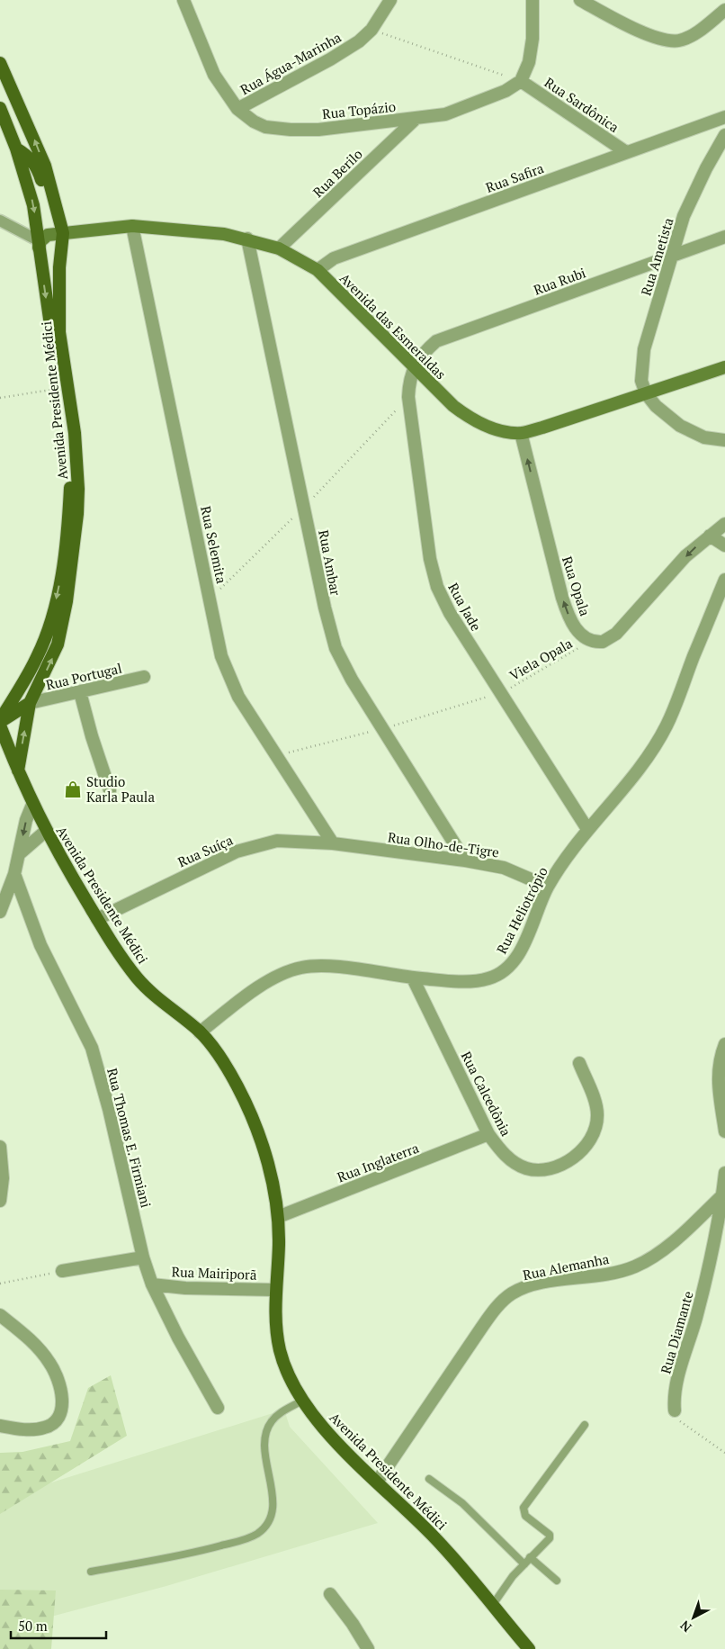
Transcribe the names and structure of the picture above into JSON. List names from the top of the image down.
{
  "streets": {
    "main road": ["Avenida das Esmeraldas", "Avenida Presidente Médici"],
    "street": [
      "Rua Água-Marinha",
      "Rua Sardônica",
      "Rua Topázio",
      "Rua Berilo",
      "Rua Safira",
      "Rua Ametista",
      "Rua Rubi",
      "Rua Selemita",
      "Rua Ambar",
      "Rua Opala",
      "Rua Jade",
      "Rua Portugal",
      "Rua Olho-de-Tigre",
      "Rua Suíça",
      "Rua Heliotrópio",
      "Rua Calcedônia",
      "Rua Thomas E. Firmiani",
      "Rua Inglaterra",
      "Rua Alemanha",
      "Rua Mairiporã",
      "Rua Diamante"
    ],
    "path": ["Viela Opala"]
  },
  "crossings": [
    ["Rua Água-Marinha", "Rua Topázio"],
    ["Rua Sardônica", "Rua Topázio"],
    ["Rua Sardônica", "Rua Safira"],
    ["Rua Topázio", "Rua Berilo"],
    ["Rua Berilo", "Avenida das Esmeraldas"],
    ["Rua Safira", "Avenida das Esmeraldas"],
    ["Rua Ametista", "Rua Rubi"],
    ["Rua Ametista", "Avenida das Esmeraldas"],
    ["Rua Rubi", "Avenida das Esmeraldas"],
    ["Rua Rubi", "Rua Jade"],
    ["Avenida das Esmeraldas", "Avenida Presidente Médici"],
    ["Avenida das Esmeraldas", "Rua Selemita"],
    ["Avenida das Esmeraldas", "Rua Ambar"],
    ["Avenida das Esmeraldas", "Rua Opala"],
    ["Avenida das Esmeraldas", "Rua Jade"],
    ["Avenida Presidente Médici", "Rua Portugal"],
    ["Avenida Presidente Médici", "Rua Suíça"],
    ["Avenida Presidente Médici", "Rua Heliotrópio"],
    ["Avenida Presidente Médici", "Rua Inglaterra"],
    ["Avenida Presidente Médici", "Rua Alemanha"],
    ["Avenida Presidente Médici", "Rua Mairiporã"],
    ["Rua Selemita", "Rua Olho-de-Tigre"],
    ["Rua Selemita", "Rua Suíça"],
    ["Rua Ambar", "Rua Olho-de-Tigre"],
    ["Rua Opala", "Viela Opala"],
    ["Rua Jade", "Viela Opala"],
    ["Rua Jade", "Rua Heliotrópio"],
    ["Rua Olho-de-Tigre", "Rua Suíça"],
    ["Rua Olho-de-Tigre", "Rua Heliotrópio"],
    ["Rua Heliotrópio", "Rua Calcedônia"],
    ["Rua Calcedônia", "Rua Inglaterra"],
    ["Rua Thomas E. Firmiani", "Rua Mairiporã"],
    ["Rua Alemanha", "Rua Diamante"]
  ],
  "one_way": ["Rua Opala"],
  "places": {
    "shop": ["Studio Karla Paula"]
  },
  "scale_bar": "50 m",
  "north": "bottom left"
}
